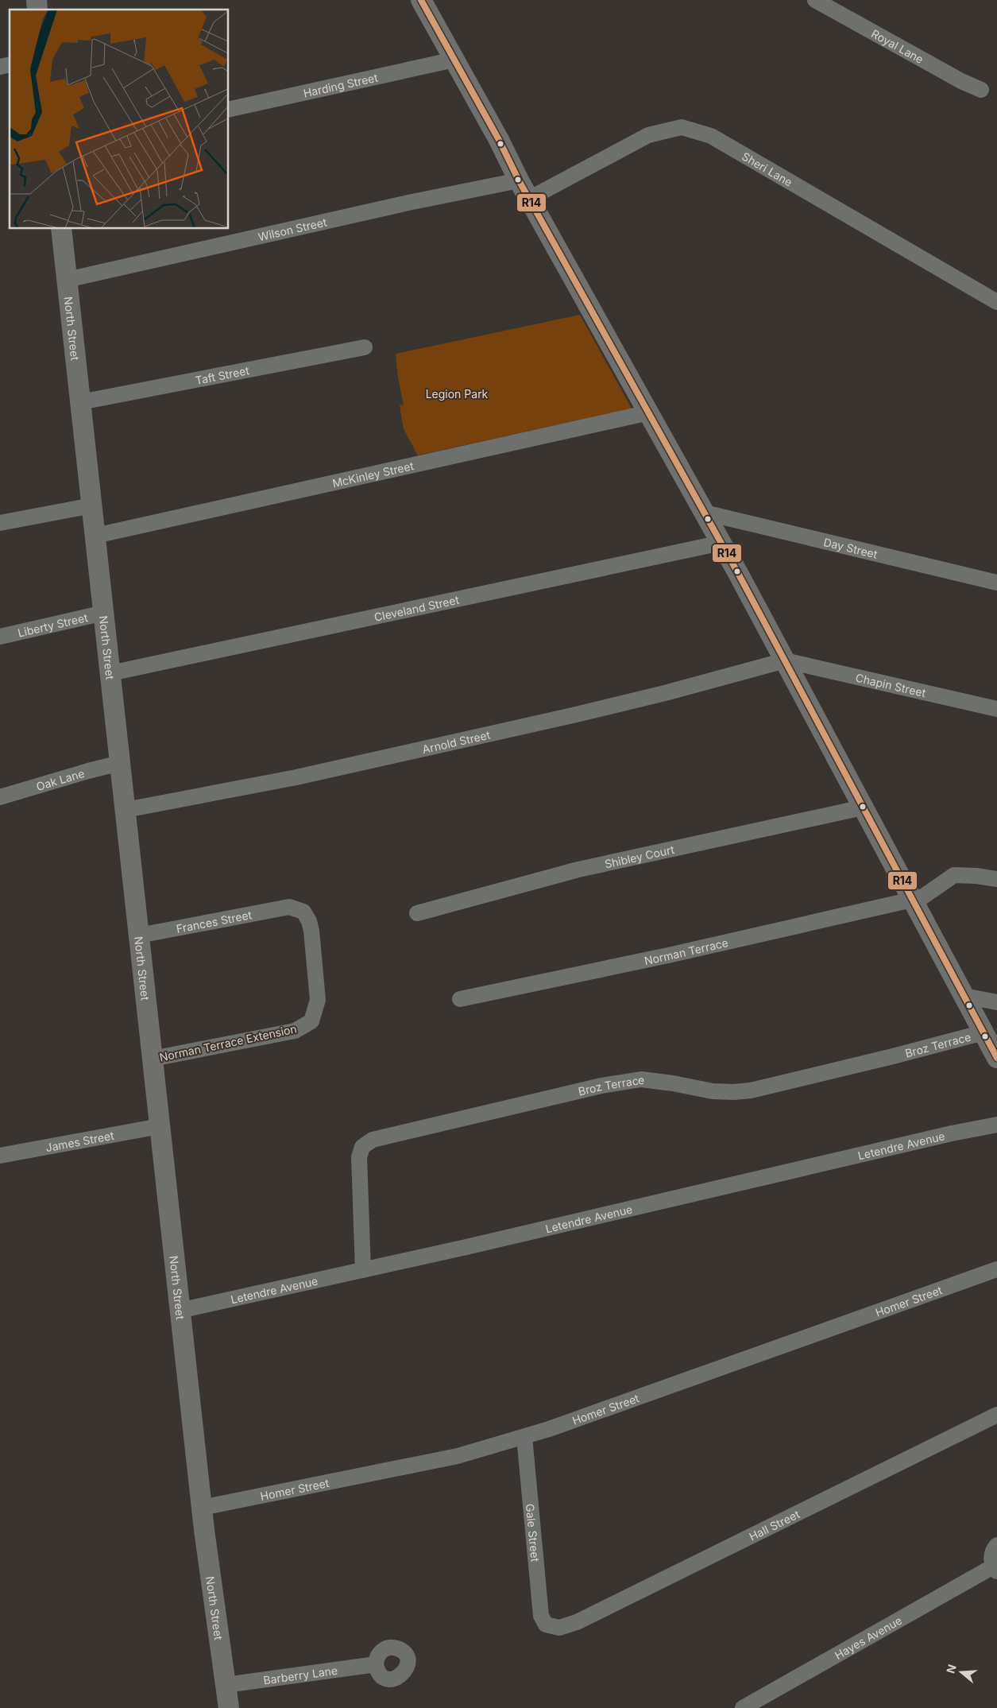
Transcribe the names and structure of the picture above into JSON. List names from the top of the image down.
{
  "streets": {
    "main road": ["North Street"],
    "street": [
      "Royal Lane",
      "Harding Street",
      "Sheri Lane",
      "Wilson Street",
      "Taft Street",
      "McKinley Street",
      "Day Street",
      "Cleveland Street",
      "Liberty Street",
      "Chapin Street",
      "Arnold Street",
      "Oak Lane",
      "Shibley Court",
      "Frances Street",
      "Norman Terrace",
      "Norman Terrace Extension",
      "Broz Terrace",
      "James Street",
      "Letendre Avenue",
      "Homer Street",
      "Hall Street",
      "Gale Street",
      "Hayes Avenue",
      "Barberry Lane"
    ]
  },
  "crossings": [
    ["Wilson Street", "North Street"],
    ["North Street", "Taft Street"],
    ["North Street", "McKinley Street"],
    ["North Street", "Cleveland Street"],
    ["North Street", "Liberty Street"],
    ["North Street", "Arnold Street"],
    ["North Street", "Oak Lane"],
    ["North Street", "Frances Street"],
    ["North Street", "Norman Terrace Extension"],
    ["North Street", "James Street"],
    ["North Street", "Letendre Avenue"],
    ["North Street", "Homer Street"],
    ["North Street", "Barberry Lane"],
    ["Chapin Street", "Arnold Street"],
    ["Frances Street", "Norman Terrace Extension"],
    ["Broz Terrace", "Letendre Avenue"],
    ["Homer Street", "Gale Street"],
    ["Hall Street", "Gale Street"]
  ],
  "parks": ["Legion Park"],
  "lines": ["transit line R14"],
  "north": "left"
}
